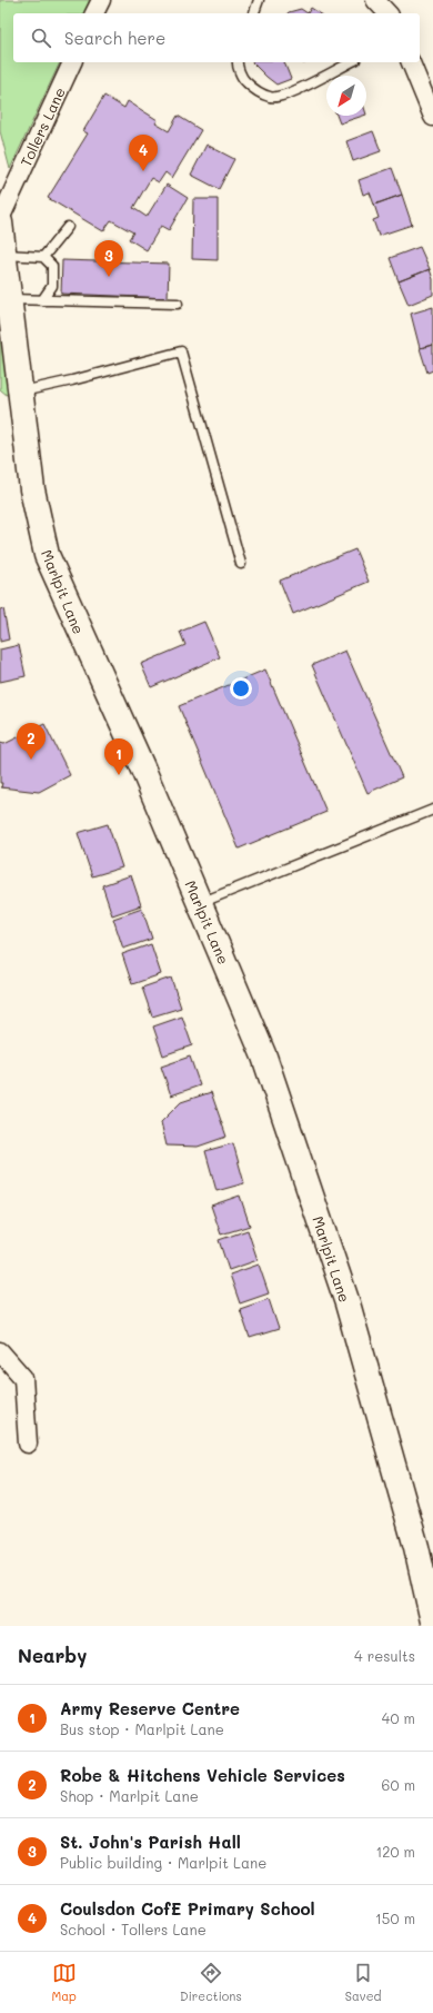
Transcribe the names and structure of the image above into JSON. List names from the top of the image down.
{
  "streets": {
    "main road": ["Marlpit Lane"],
    "street": ["Tollers Lane"]
  },
  "north": "bottom left",
  "page": {
    "search": "Search here",
    "pins": [
      "4",
      "3",
      "2",
      "1"
    ],
    "heading": ["Nearby", "4 results"],
    "list": [
      {
        "mark": "1",
        "name": "Army Reserve Centre",
        "note": "Bus stop · Marlpit Lane",
        "value": "40 m"
      },
      {
        "mark": "2",
        "name": "Robe & Hitchens Vehicle Services",
        "note": "Shop · Marlpit Lane",
        "value": "60 m"
      },
      {
        "mark": "3",
        "name": "St. John's Parish Hall",
        "note": "Public building · Marlpit Lane",
        "value": "120 m"
      },
      {
        "mark": "4",
        "name": "Coulsdon CofE Primary School",
        "note": "School · Tollers Lane",
        "value": "150 m"
      }
    ],
    "nav": ["Map", "Directions", "Saved"]
  }
}
